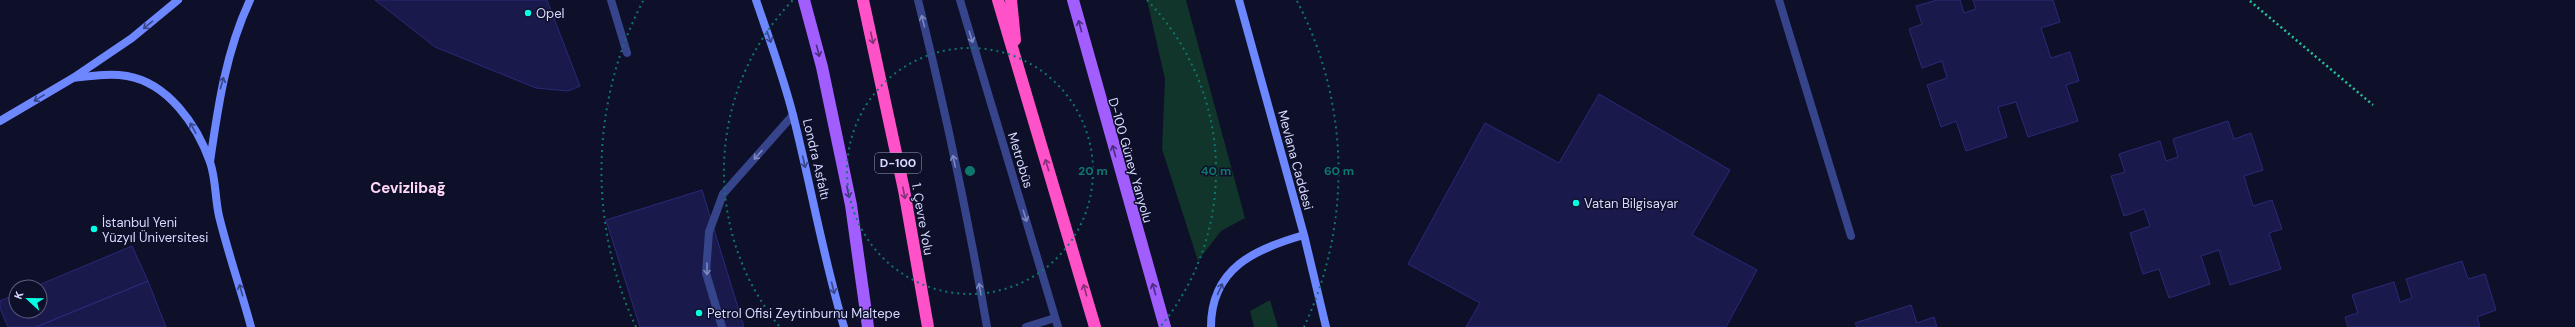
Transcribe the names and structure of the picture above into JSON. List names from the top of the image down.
{
  "streets": {
    "highway": ["D-100", "1. Çevre Yolu"],
    "main road": ["Londra Asfaltı", "D-100 Güney Yanyolu", "Mevlana Caddesi"],
    "lane": ["Metrobüs"]
  },
  "one_way": ["D-100 Güney Yanyolu", "1. Çevre Yolu"],
  "districts": ["Cevizlibağ"],
  "places": [
    "Opel",
    "Vatan Bilgisayar",
    "İstanbul Yeni Yüzyıl Üniversitesi",
    "Petrol Ofisi Zeytinburnu Maltepe"
  ],
  "north": "left",
  "rings": ["20 m", "40 m", "60 m"]
}
